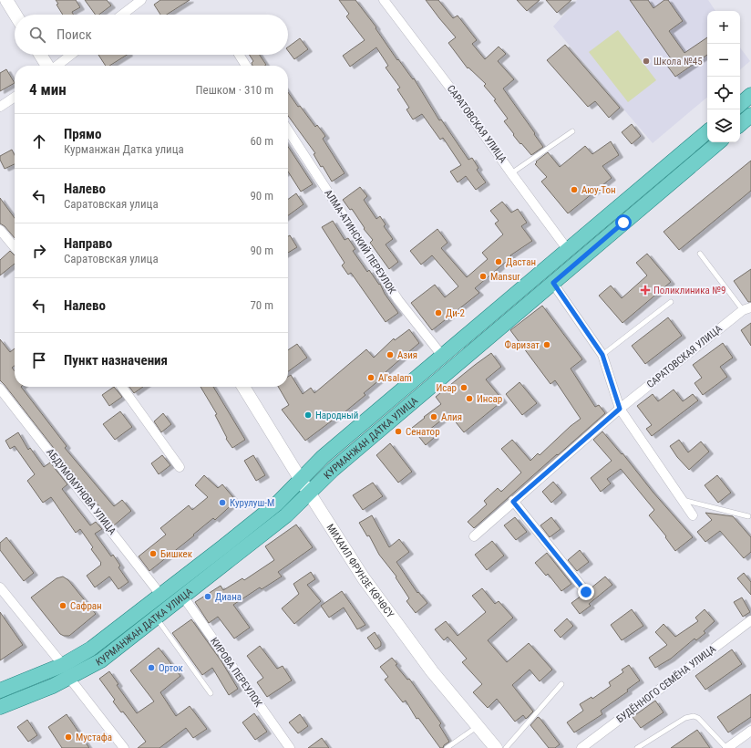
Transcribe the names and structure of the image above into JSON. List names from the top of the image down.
{
  "streets": {
    "main road": ["КУРМАНЖАН ДАТКА УЛИЦА", "МИХАИЛ ФРУНЗЕ КӨЧӨСҮ"],
    "street": [
      "САРАТОВСКАЯ УЛИЦА",
      "АЛМА-АТИНСКИЙ ПЕРЕУЛОК",
      "АБДУМОМУНОВА УЛИЦА",
      "КИРОВА ПЕРЕУЛОК",
      "БУДЁННОГО СЕМЁНА УЛИЦА"
    ]
  },
  "crossings": [
    ["САРАТОВСКАЯ УЛИЦА", "КУРМАНЖАН ДАТКА УЛИЦА"],
    ["АЛМА-АТИНСКИЙ ПЕРЕУЛОК", "КУРМАНЖАН ДАТКА УЛИЦА"],
    ["КУРМАНЖАН ДАТКА УЛИЦА", "АБДУМОМУНОВА УЛИЦА"],
    ["КУРМАНЖАН ДАТКА УЛИЦА", "МИХАИЛ ФРУНЗЕ КӨЧӨСҮ"],
    ["КУРМАНЖАН ДАТКА УЛИЦА", "КИРОВА ПЕРЕУЛОК"]
  ],
  "places": {
    "other": [
      "Школа №45",
      "Аюу-Тон",
      "Дастан",
      "Mansur",
      "Ди-2",
      "Фаризат",
      "Азия",
      "Al'salam",
      "Исар",
      "Инсар",
      "Народный",
      "Алия",
      "Сенатор",
      "Курулуш-М",
      "Бишкек",
      "Диана",
      "Сафран",
      "Орток",
      "Мустафа"
    ],
    "health": ["Поликлиника №9"]
  },
  "page": {
    "map_buttons": ["+", "−"],
    "search": "Поиск",
    "heading": ["4 мин", "Пешком · 310 m"],
    "list": [
      ["Прямо", "Курманжан Датка улица", "60 m"],
      ["Налево", "Саратовская улица", "90 m"],
      ["Направо", "Саратовская улица", "90 m"],
      ["Налево", "70 m"],
      "Пункт назначения"
    ]
  }
}
